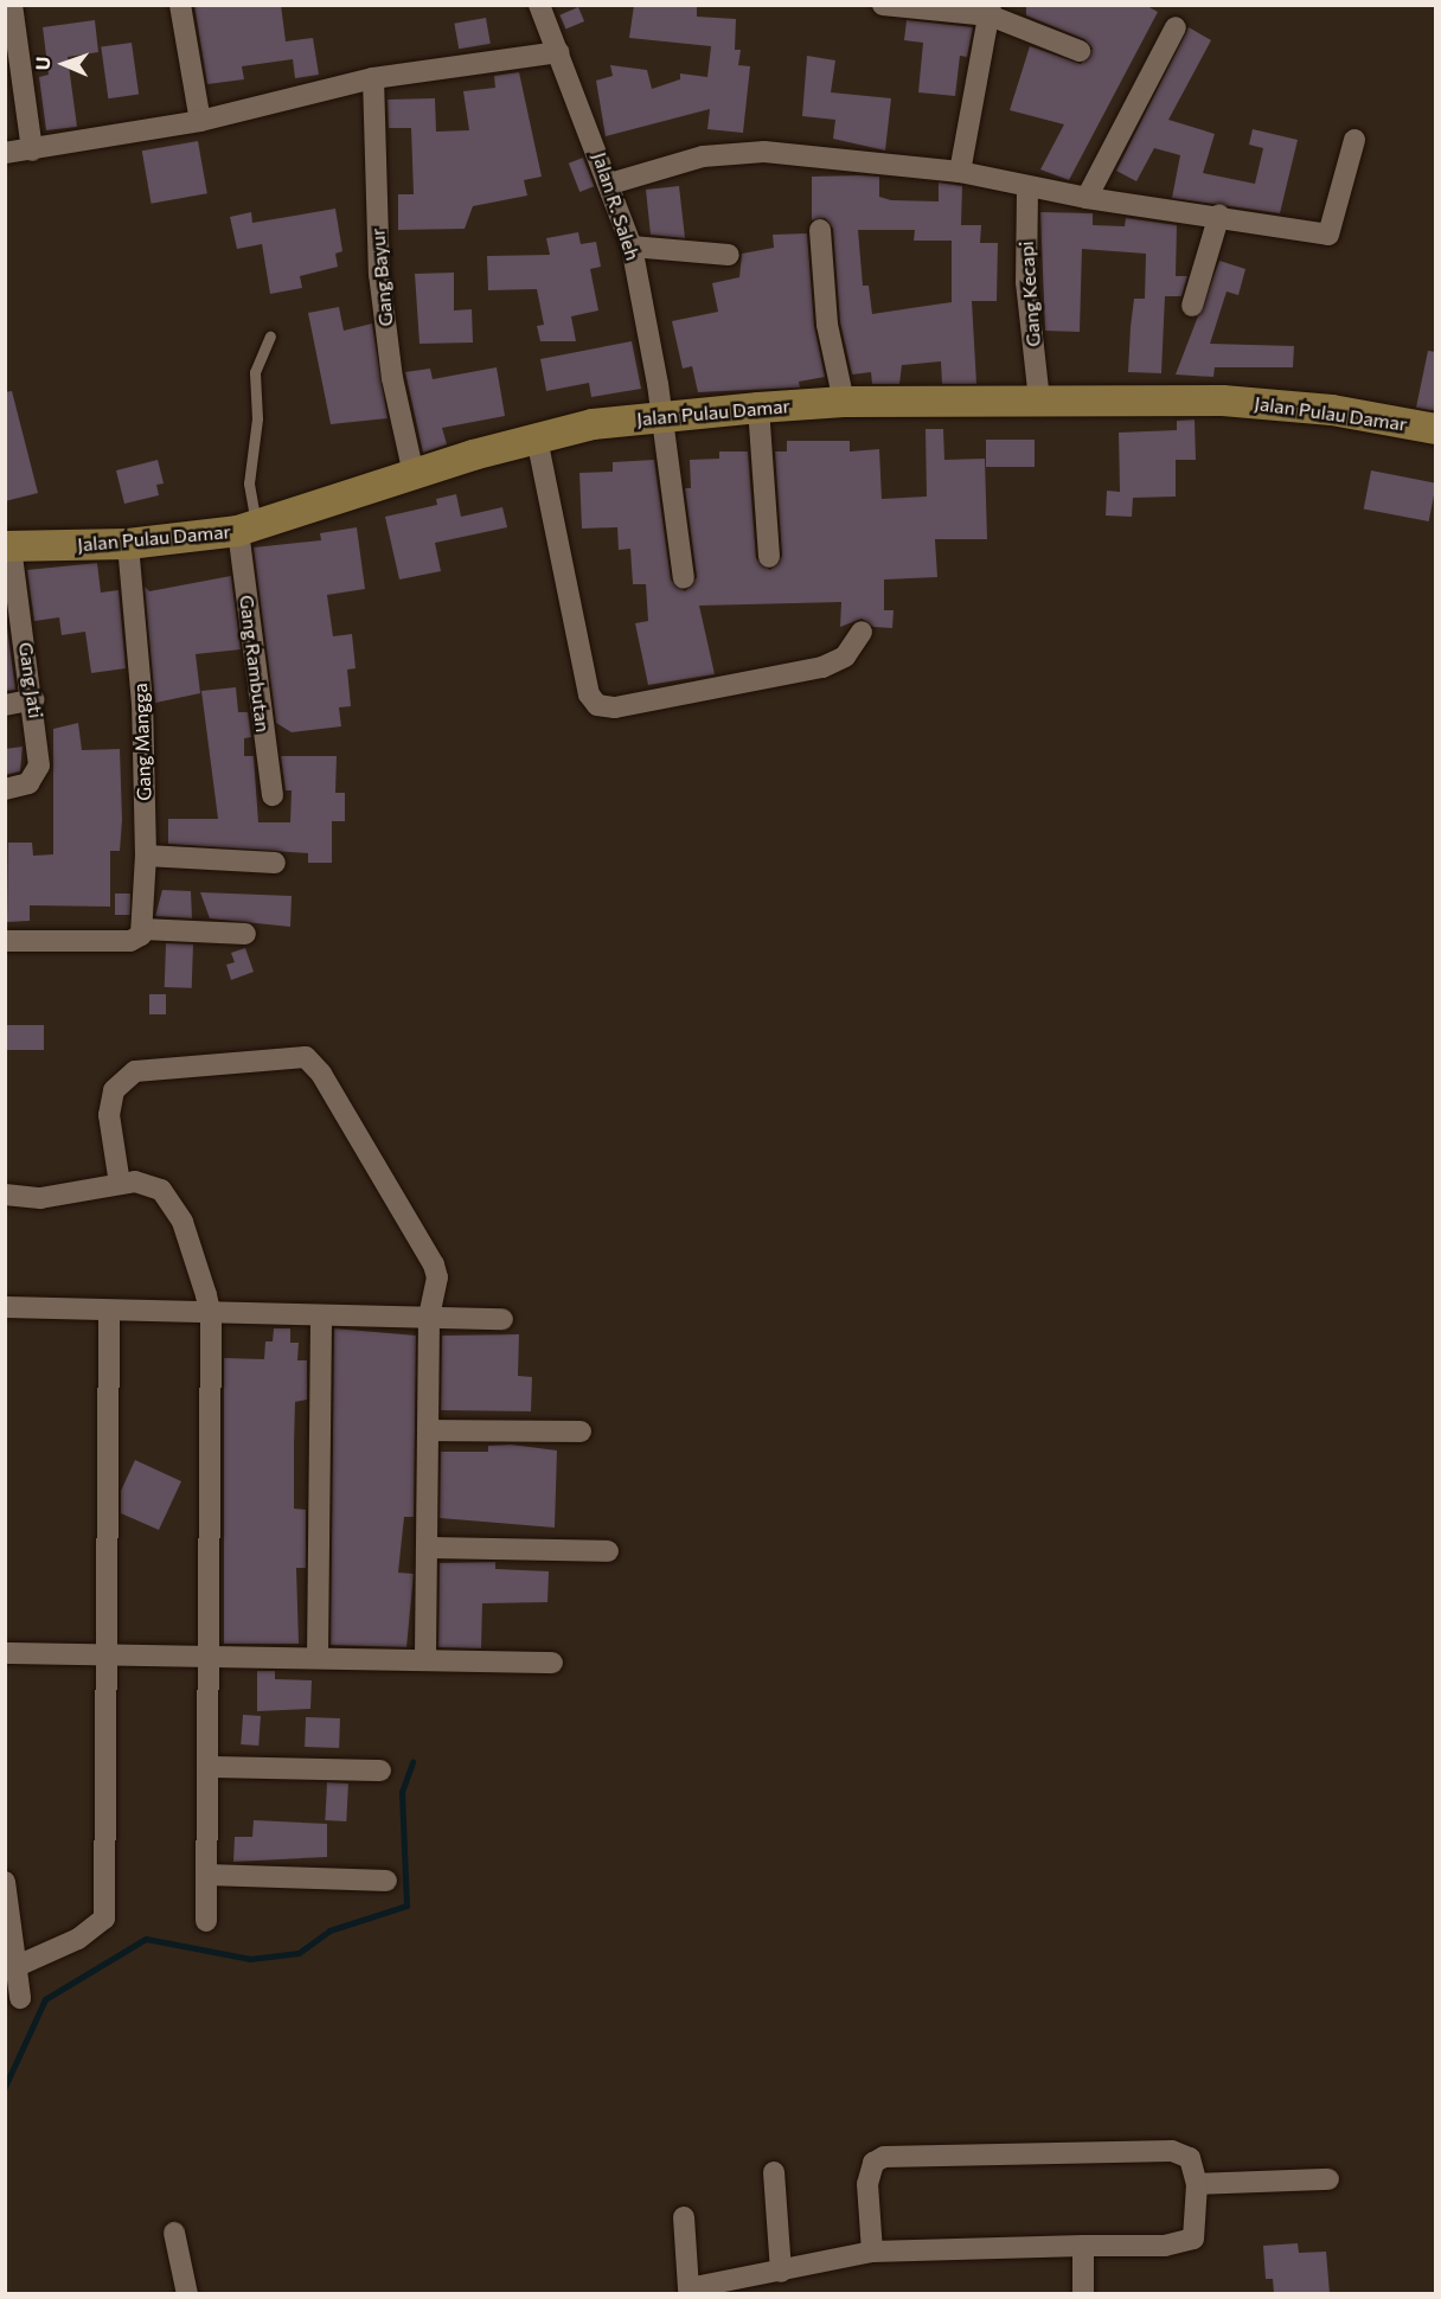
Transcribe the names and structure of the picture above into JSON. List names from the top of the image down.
{
  "streets": {
    "street": [
      "Jalan R. Saleh",
      "Gang Bayur",
      "Gang Kecapi",
      "Jalan Pulau Damar",
      "Gang Rambutan",
      "Gang Jati",
      "Gang Mangga"
    ]
  },
  "crossings": [
    ["Jalan R. Saleh", "Jalan Pulau Damar"],
    ["Gang Bayur", "Jalan Pulau Damar"],
    ["Gang Kecapi", "Jalan Pulau Damar"],
    ["Jalan Pulau Damar", "Gang Rambutan"],
    ["Jalan Pulau Damar", "Gang Jati"],
    ["Jalan Pulau Damar", "Gang Mangga"]
  ],
  "north": "left"
}
